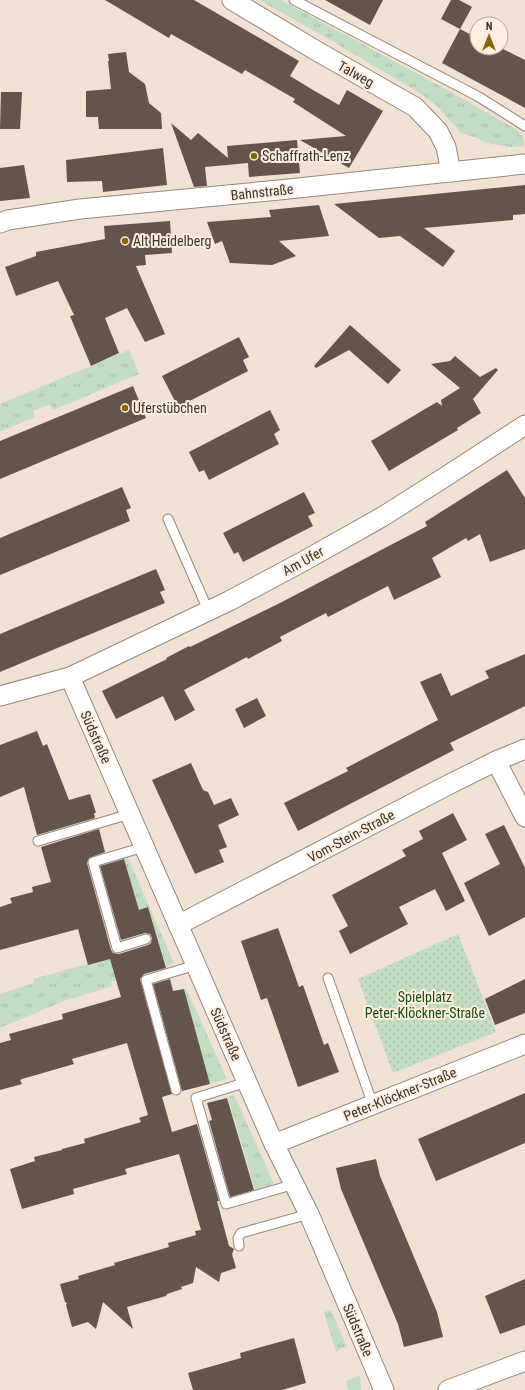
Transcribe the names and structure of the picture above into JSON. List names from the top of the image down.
{
  "streets": {
    "street": [
      "Talweg",
      "Bahnstraße",
      "Am Ufer",
      "Südstraße",
      "Vom-Stein-Straße",
      "Peter-Klöckner-Straße"
    ]
  },
  "crossings": [
    ["Talweg", "Bahnstraße"],
    ["Am Ufer", "Südstraße"],
    ["Südstraße", "Vom-Stein-Straße"],
    ["Südstraße", "Peter-Klöckner-Straße"]
  ],
  "parks": ["Spielplatz Peter-Klöckner-Straße"],
  "places": ["Schaffrath-Lenz", "Alt Heidelberg", "Uferstübchen"],
  "north": "top"
}
